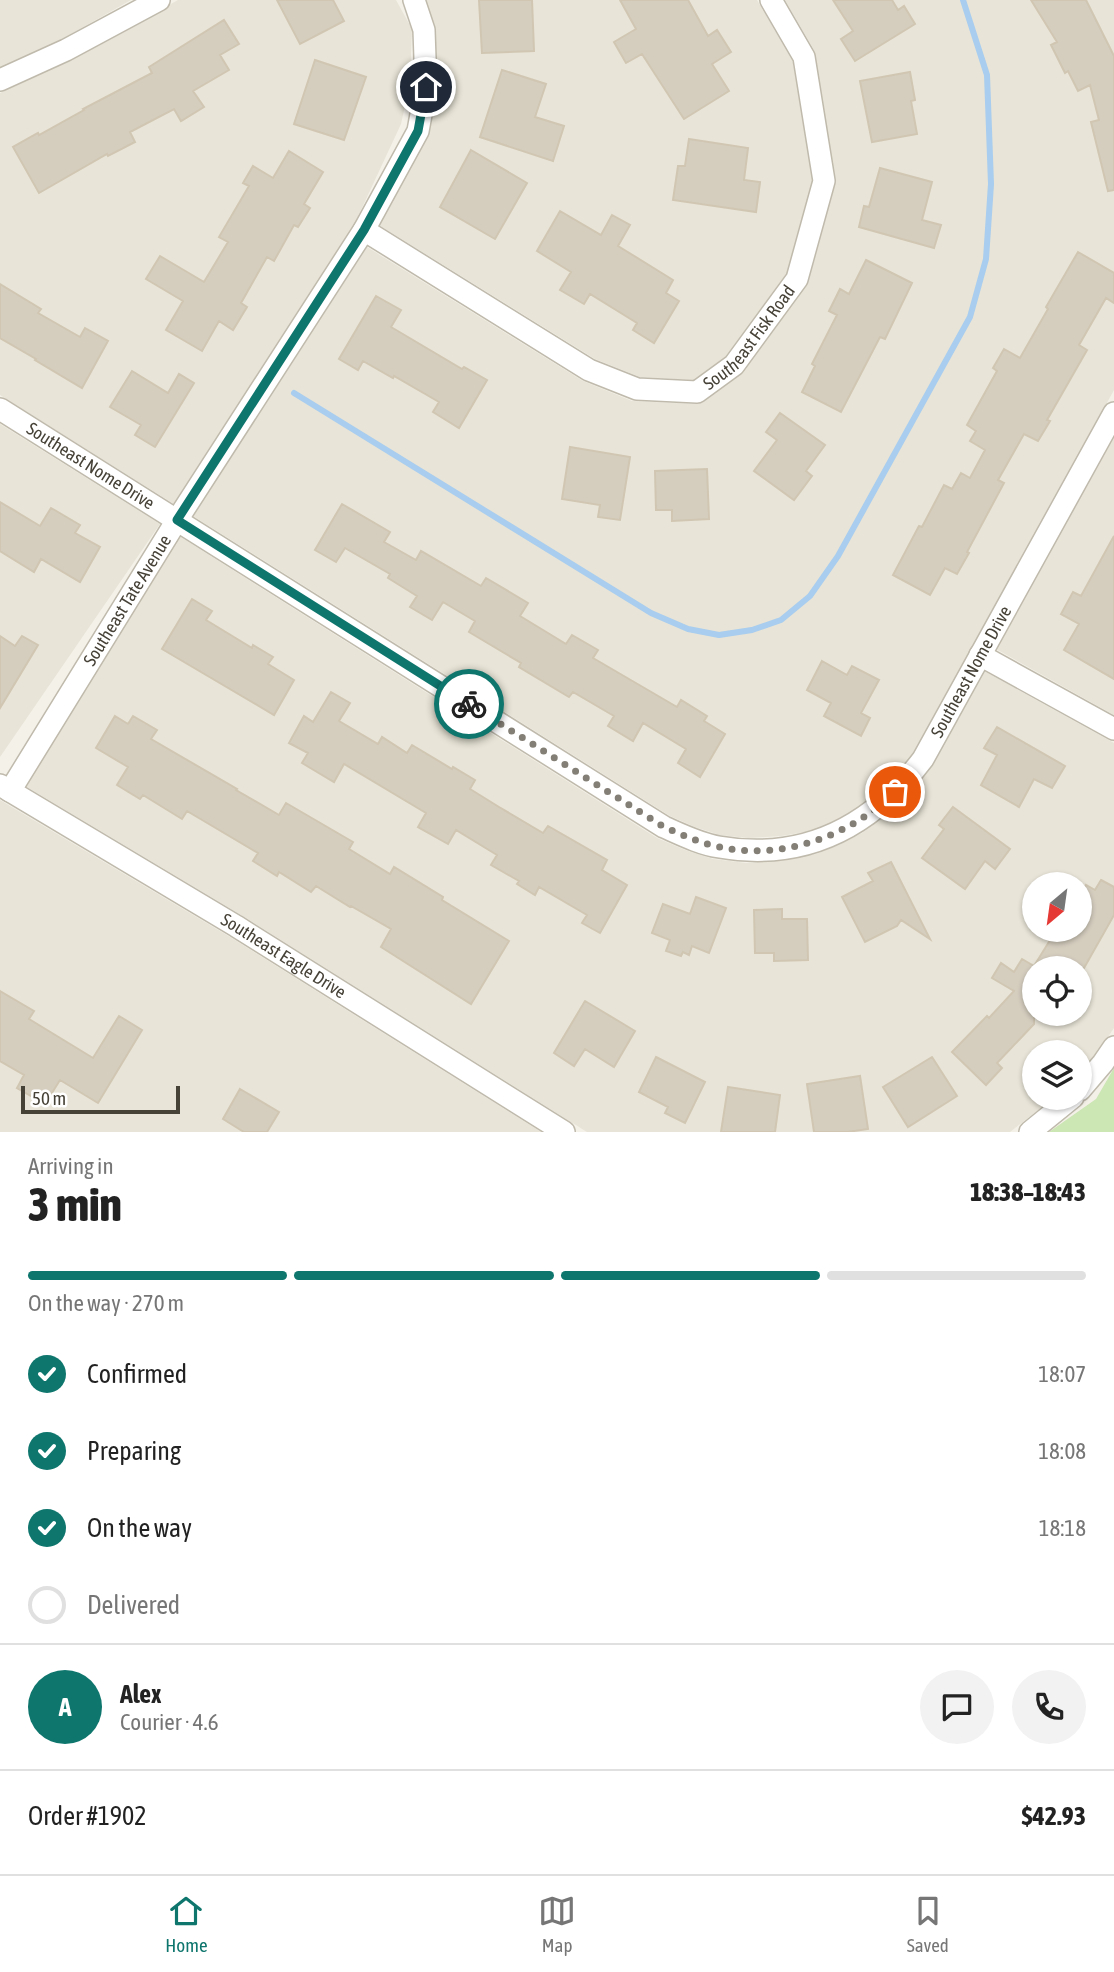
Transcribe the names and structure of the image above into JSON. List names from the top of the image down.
{
  "streets": {
    "street": [
      "Southeast Fisk Road",
      "Southeast Nome Drive",
      "Southeast Tate Avenue",
      "Southeast Eagle Drive"
    ]
  },
  "crossings": [
    ["Southeast Fisk Road", "Southeast Tate Avenue"],
    ["Southeast Nome Drive", "Southeast Tate Avenue"],
    ["Southeast Tate Avenue", "Southeast Eagle Drive"]
  ],
  "scale_bar": "50 m",
  "north": "bottom left",
  "page": {
    "scale": "50 m",
    "heading": ["3 min", "Arriving in", "18:38–18:43"],
    "panel": [
      "Alex",
      "Courier · 4.6",
      "Order #1902",
      "$42.93"
    ],
    "bar": "On the way · 270 m",
    "list": [
      ["Confirmed", "18:07"],
      ["Preparing", "18:08"],
      ["On the way", "18:18"],
      "Delivered"
    ],
    "round": "A",
    "tabs": ["Home", "Map", "Saved"]
  }
}
